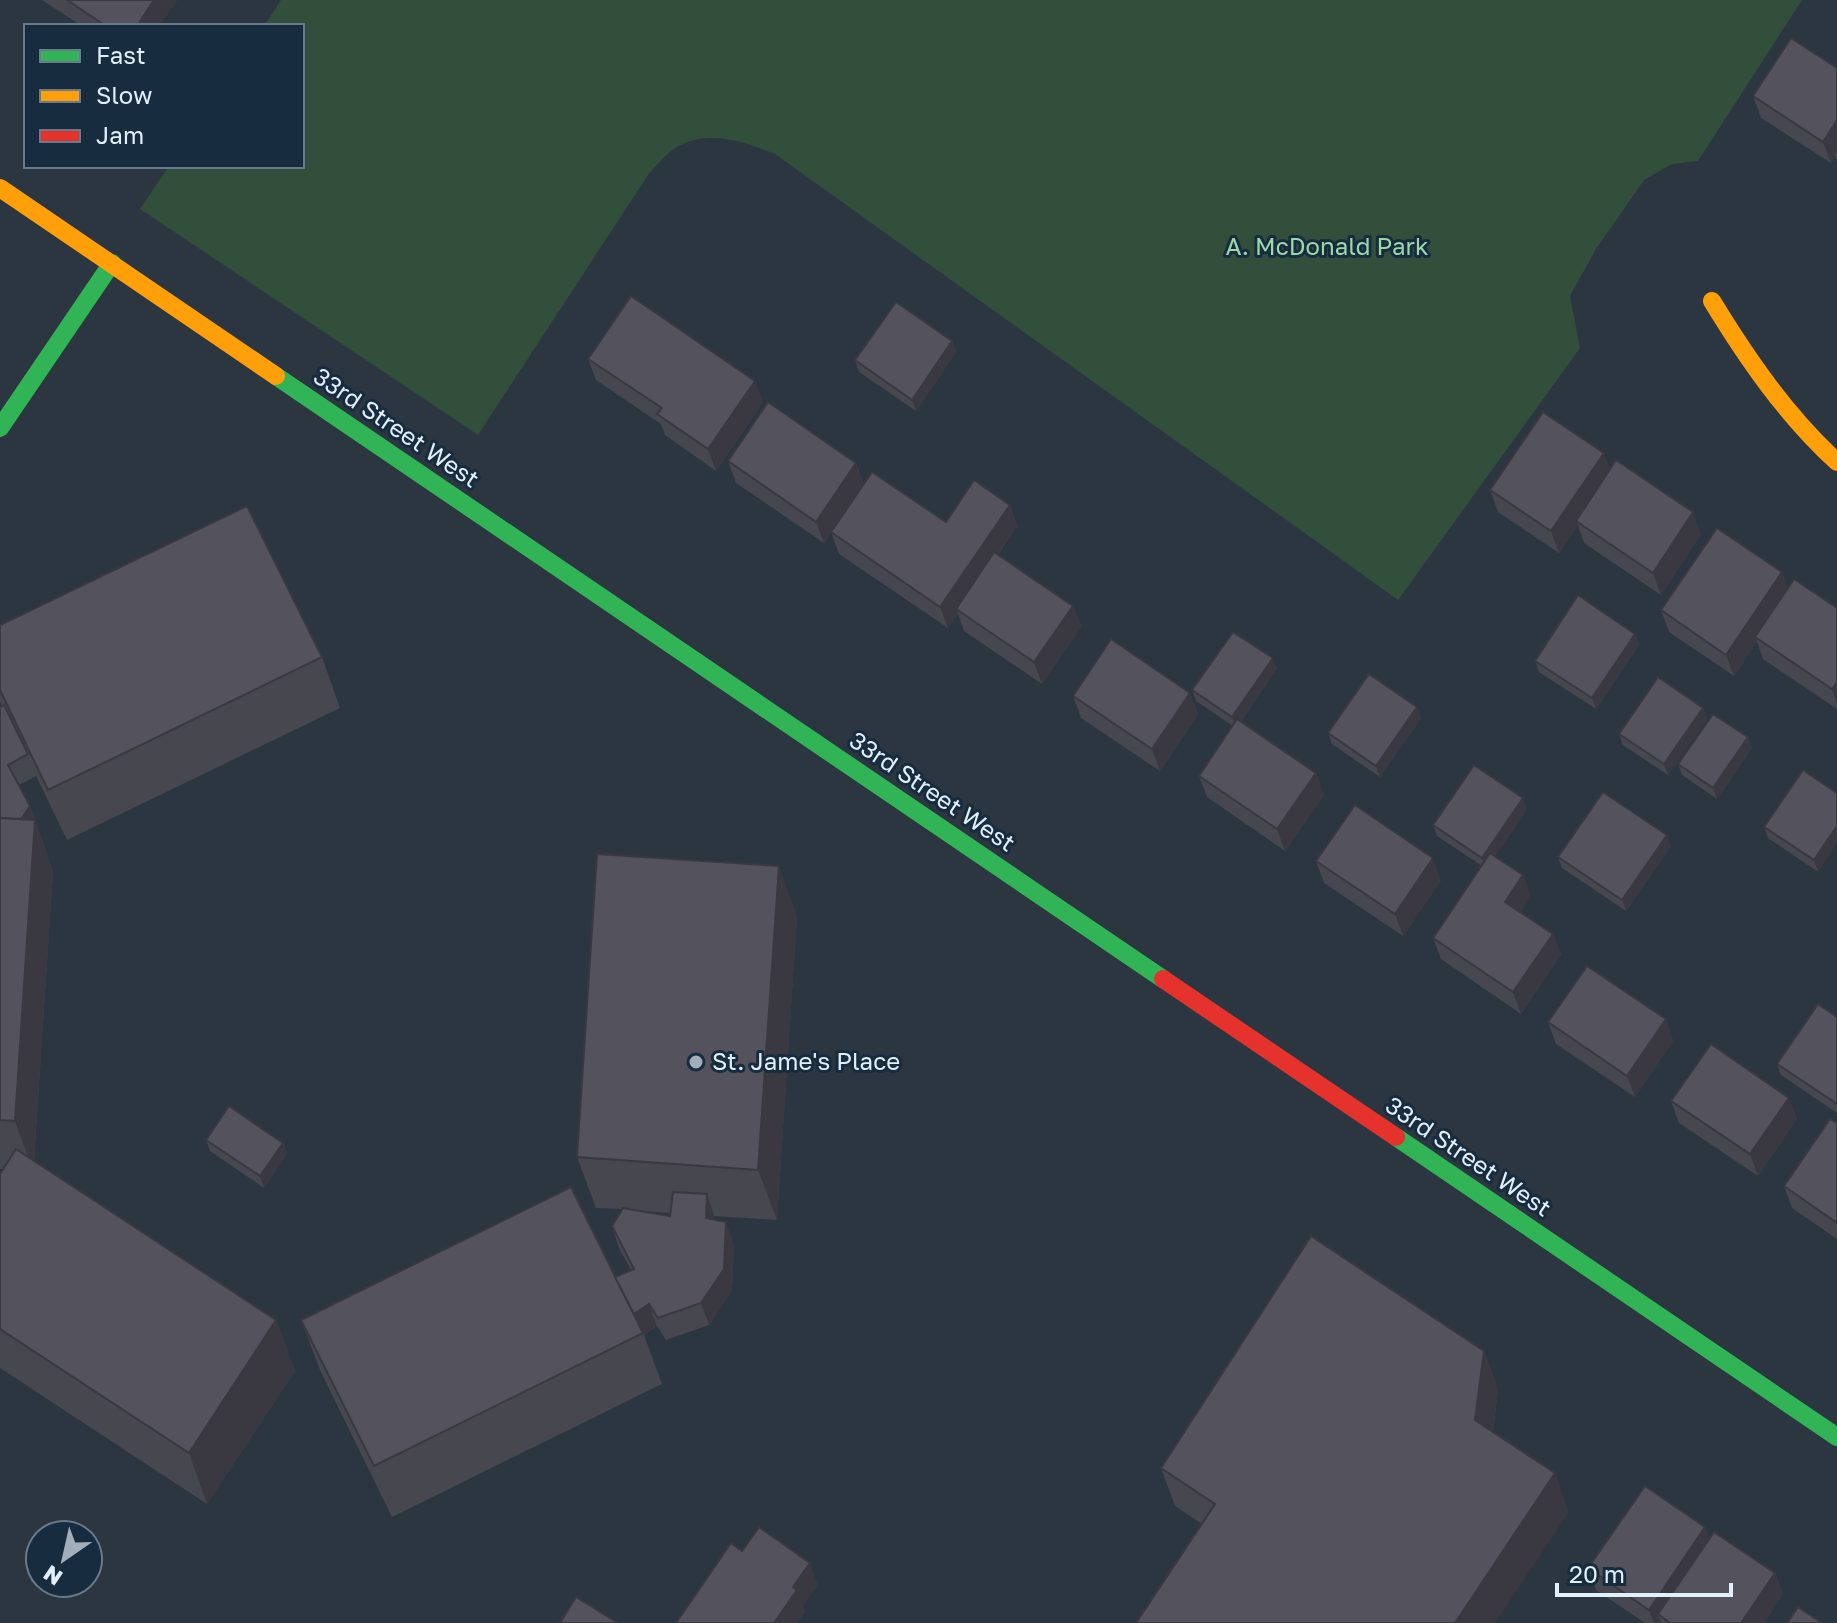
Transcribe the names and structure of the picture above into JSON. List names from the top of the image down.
{
  "streets": {
    "main road": ["33rd Street West"]
  },
  "parks": ["A. McDonald Park"],
  "places": ["St. Jame's Place"],
  "legend": ["Fast", "Slow", "Jam"],
  "scale_bar": "20 m",
  "north": "bottom left"
}
